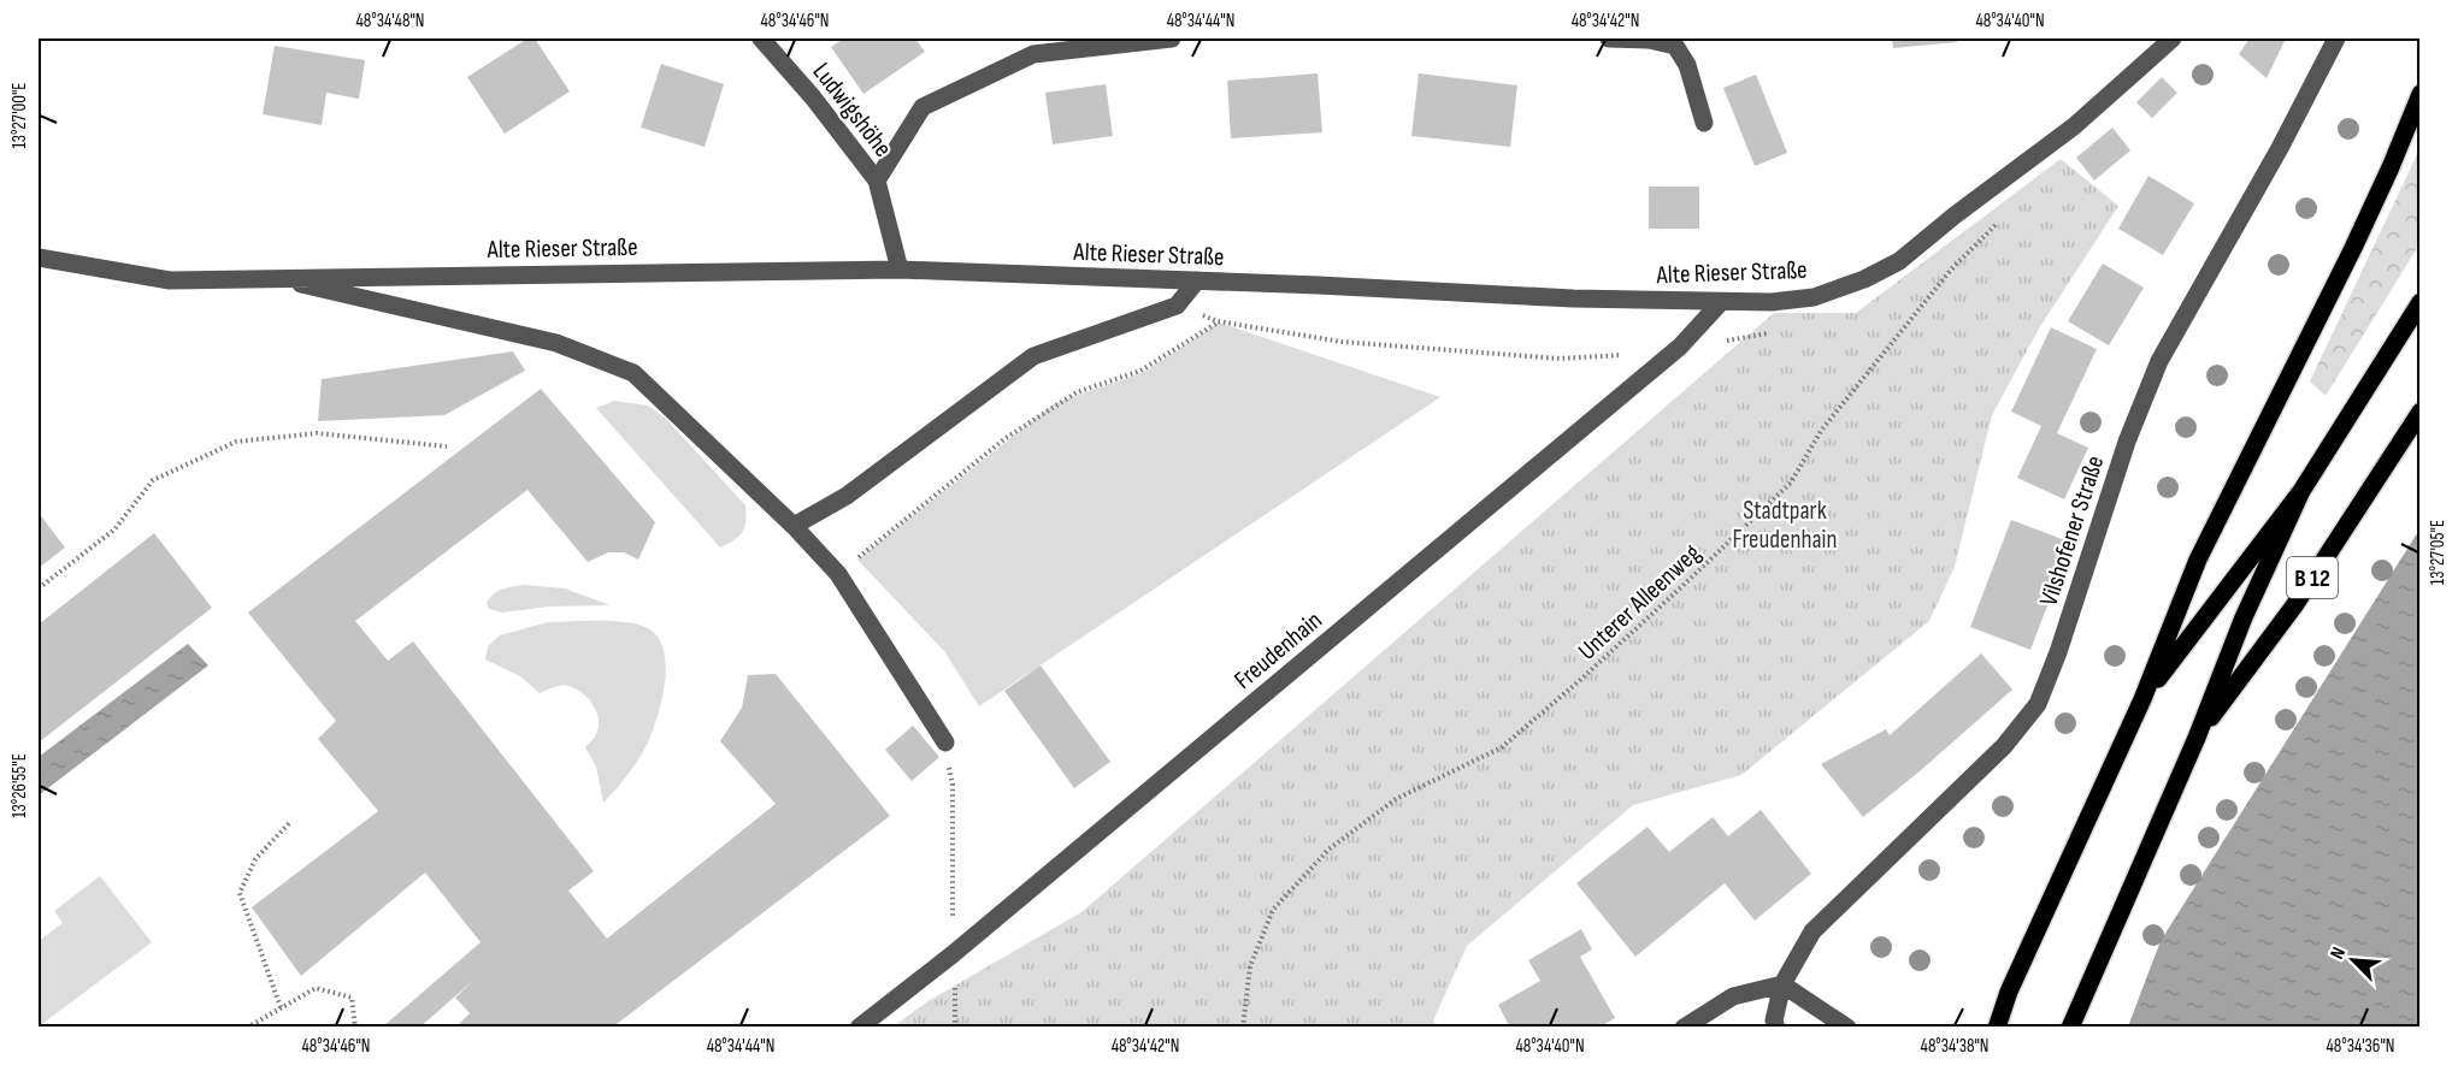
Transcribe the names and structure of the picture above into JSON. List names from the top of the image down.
{
  "streets": {
    "main road": ["B 12"],
    "street": [
      "Ludwigshöhe",
      "Alte Rieser Straße",
      "Vilshofener Straße",
      "Freudenhain"
    ],
    "path": ["Unterer Alleenweg"]
  },
  "crossings": [
    ["Ludwigshöhe", "Alte Rieser Straße"],
    ["Alte Rieser Straße", "Freudenhain"]
  ],
  "parks": ["Stadtpark Freudenhain"],
  "north": "top left",
  "coordinates": [
    "48°34'48\"N",
    "48°34'46\"N",
    "48°34'44\"N",
    "48°34'42\"N",
    "48°34'40\"N",
    "13°27'00\"E",
    "13°27'05\"E",
    "13°26'55\"E",
    "48°34'38\"N",
    "48°34'36\"N"
  ]
}
